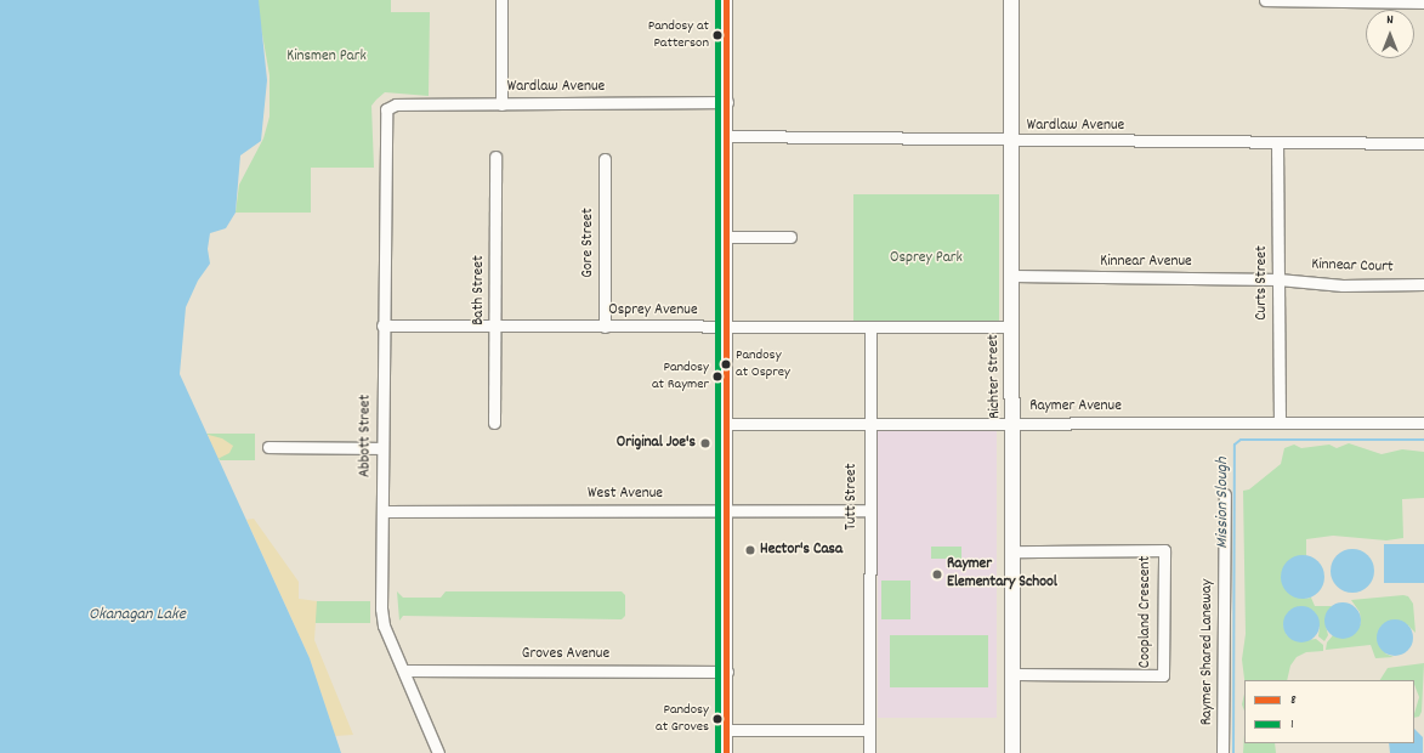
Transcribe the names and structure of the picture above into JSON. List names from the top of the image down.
{
  "streets": {
    "main road": ["Richter Street"],
    "street": [
      "Wardlaw Avenue",
      "Gore Street",
      "Kinnear Avenue",
      "Kinnear Court",
      "Curts Street",
      "Bath Street",
      "Osprey Avenue",
      "Raymer Avenue",
      "Abbott Street",
      "West Avenue",
      "Tutt Street",
      "Coopland Crescent",
      "Raymer Shared Laneway",
      "Groves Avenue"
    ]
  },
  "crossings": [
    ["Wardlaw Avenue", "Curts Street"],
    ["Wardlaw Avenue", "Richter Street"],
    ["Wardlaw Avenue", "Abbott Street"],
    ["Gore Street", "Osprey Avenue"],
    ["Kinnear Avenue", "Kinnear Court"],
    ["Kinnear Avenue", "Curts Street"],
    ["Kinnear Avenue", "Richter Street"],
    ["Kinnear Court", "Curts Street"],
    ["Curts Street", "Raymer Avenue"],
    ["Bath Street", "Osprey Avenue"],
    ["Osprey Avenue", "Richter Street"],
    ["Osprey Avenue", "Abbott Street"],
    ["Osprey Avenue", "Tutt Street"],
    ["Richter Street", "Raymer Avenue"],
    ["Richter Street", "Coopland Crescent"],
    ["Raymer Avenue", "Tutt Street"],
    ["Abbott Street", "West Avenue"],
    ["Abbott Street", "Groves Avenue"],
    ["West Avenue", "Tutt Street"]
  ],
  "water": ["Mission Slough", "Okanagan Lake"],
  "parks": ["Kinsmen Park", "Osprey Park"],
  "places": [
    "Pandosy at Patterson",
    "Pandosy at Osprey",
    "Pandosy at Raymer",
    "Original Joe's",
    "Hector's Casa",
    "Raymer Elementary School",
    "Pandosy at Groves"
  ],
  "lines": ["transit line 8", "transit line 1"],
  "legend": ["8", "1"],
  "north": "top"
}
